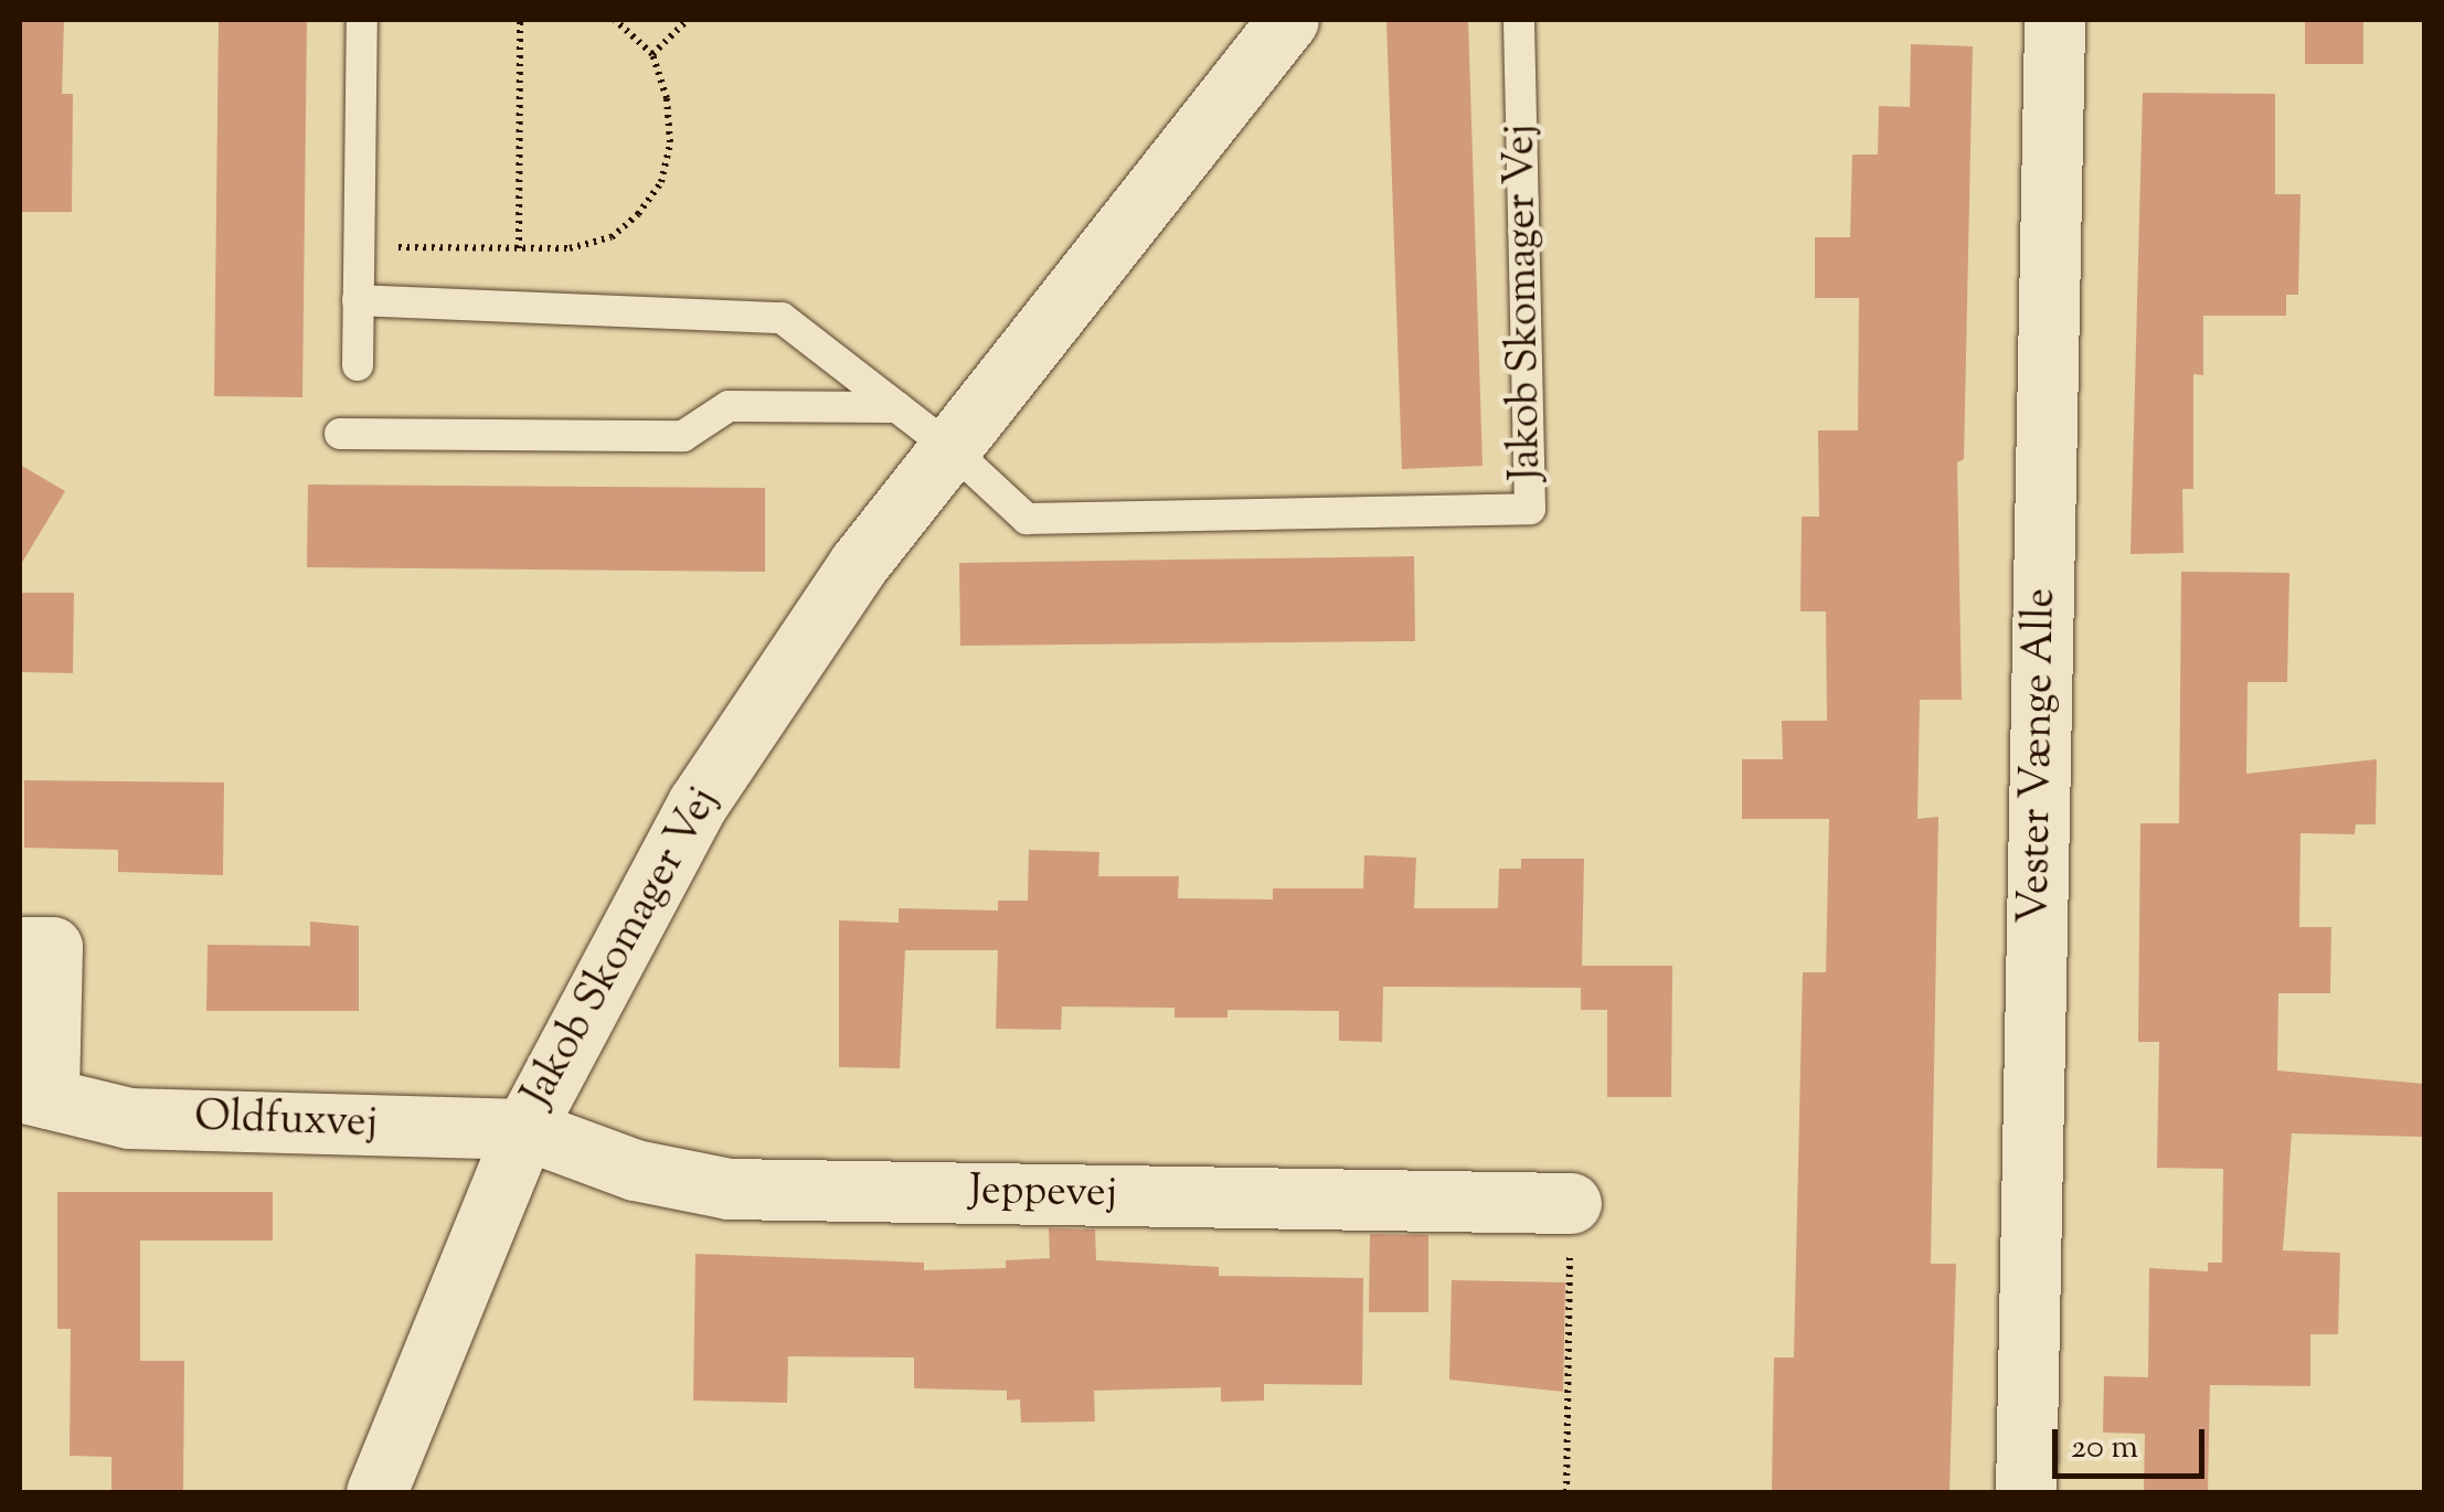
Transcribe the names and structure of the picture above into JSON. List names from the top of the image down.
{
  "streets": {
    "street": [
      "Jakob Skomager Vej",
      "Vester Vænge Alle",
      "Oldfuxvej",
      "Jeppevej"
    ]
  },
  "crossings": [
    ["Jakob Skomager Vej", "Oldfuxvej"],
    ["Jakob Skomager Vej", "Jeppevej"],
    ["Oldfuxvej", "Jeppevej"]
  ],
  "scale_bar": "20 m"
}
